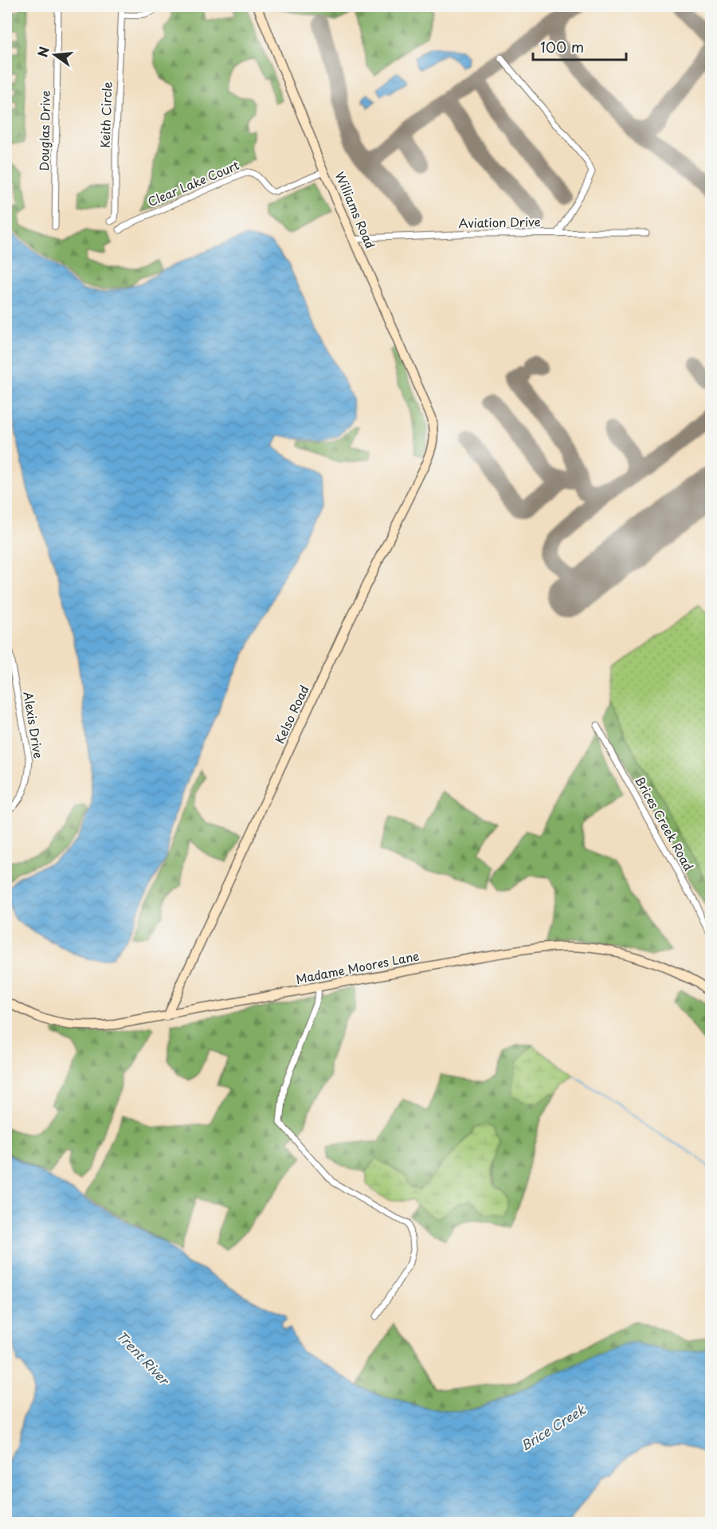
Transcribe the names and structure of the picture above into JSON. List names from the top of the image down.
{
  "streets": {
    "street": [
      "Keith Circle",
      "Douglas Drive",
      "Clear Lake Court",
      "Williams Road",
      "Aviation Drive",
      "Kelso Road",
      "Alexis Drive",
      "Brices Creek Road",
      "Madame Moores Lane"
    ]
  },
  "crossings": [
    ["Clear Lake Court", "Williams Road"],
    ["Williams Road", "Aviation Drive"],
    ["Williams Road", "Kelso Road"],
    ["Kelso Road", "Madame Moores Lane"]
  ],
  "water": ["Trent River", "Brice Creek"],
  "scale_bar": "100 m",
  "north": "left"
}
